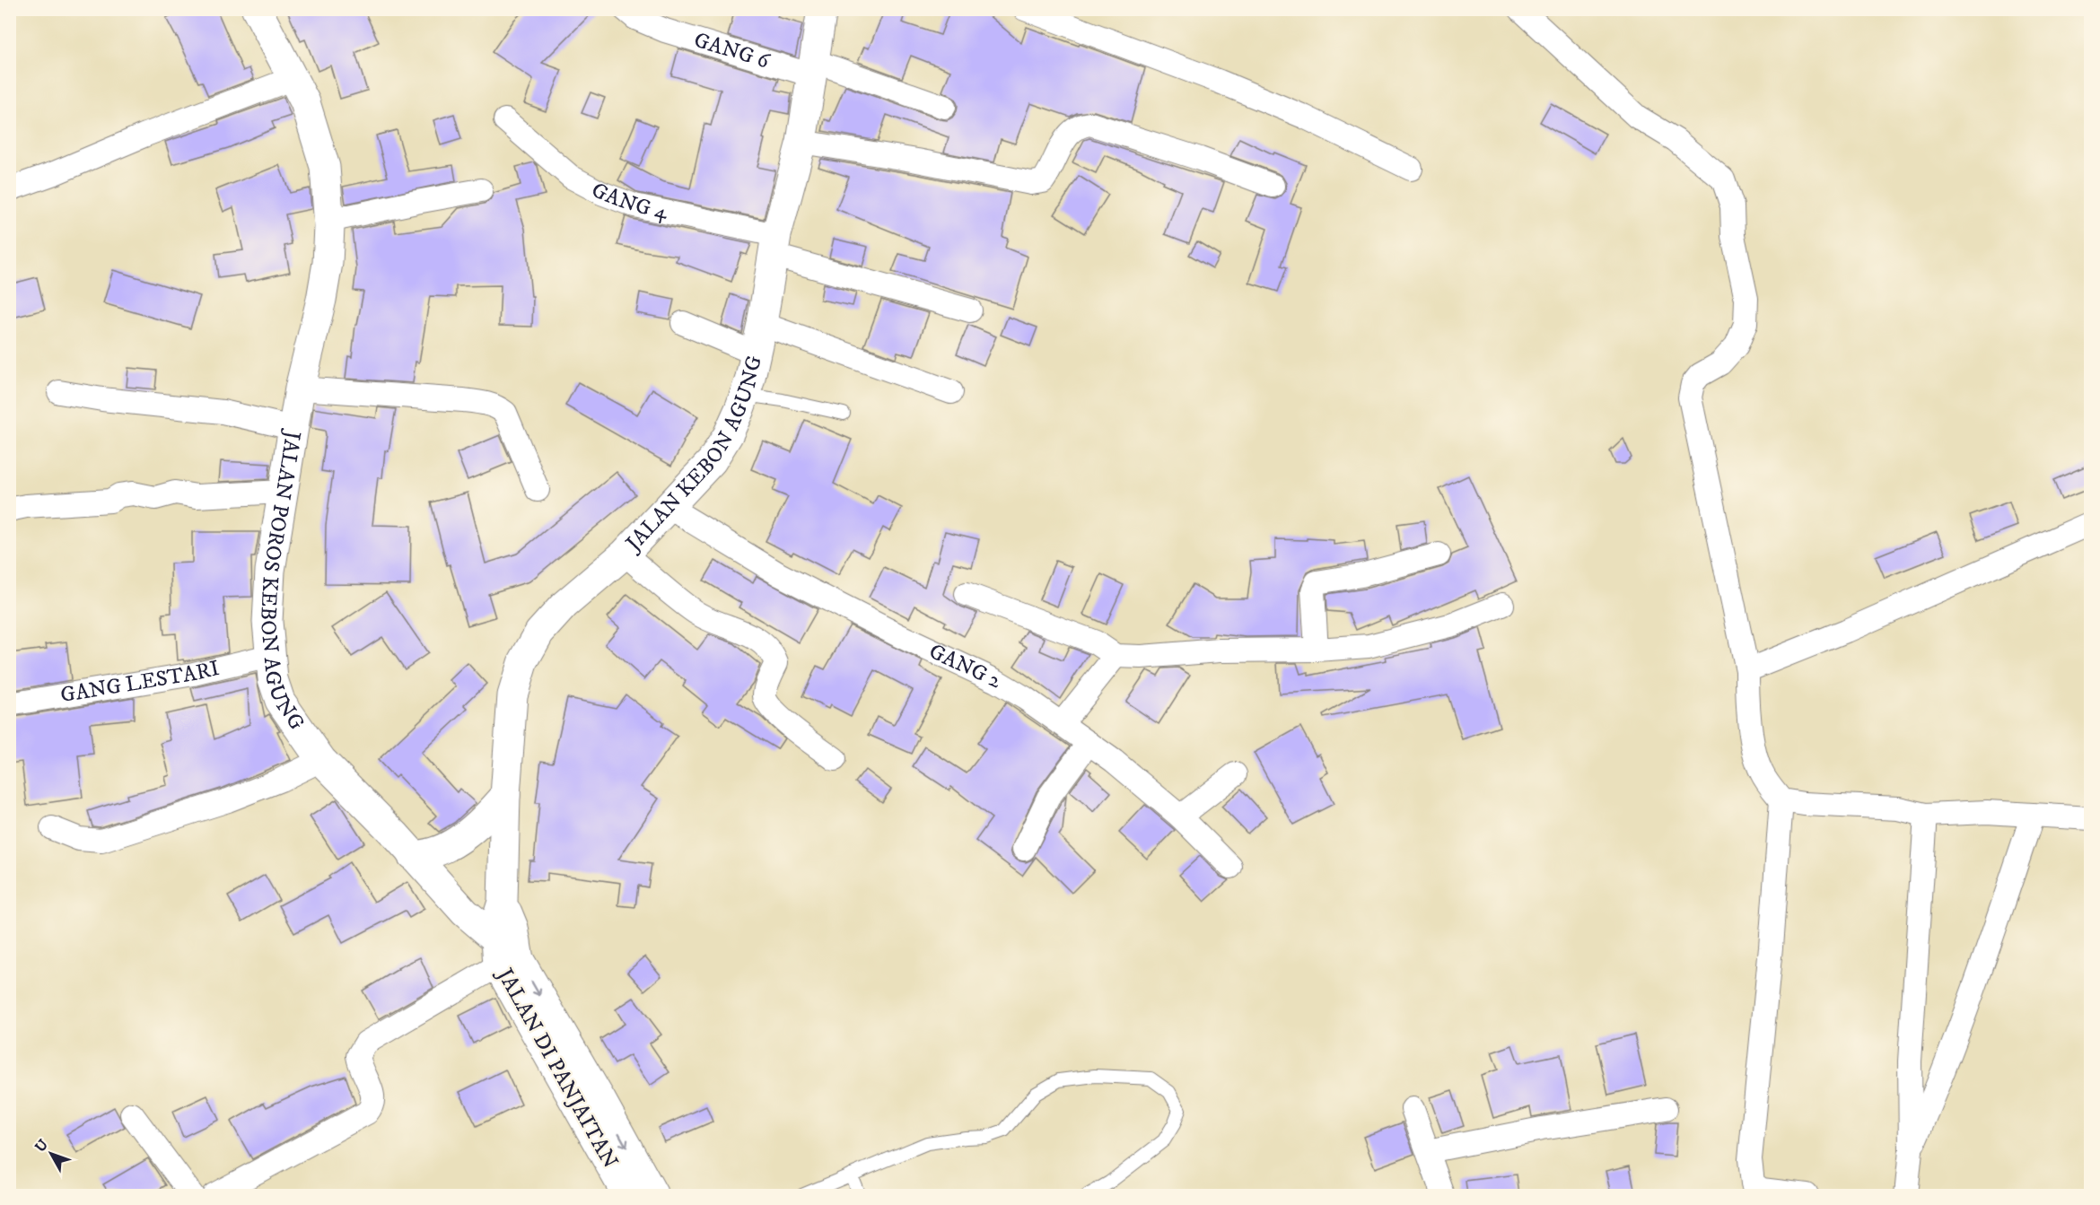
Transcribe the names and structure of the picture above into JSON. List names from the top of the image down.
{
  "streets": {
    "main road": ["JALAN KEBON AGUNG", "JALAN POROS KEBON AGUNG", "JALAN DI PANJAITAN"],
    "street": [
      "GANG 6",
      "GANG 4",
      "GANG 2",
      "GANG LESTARI"
    ]
  },
  "crossings": [
    ["GANG 6", "JALAN KEBON AGUNG"],
    ["GANG 4", "JALAN KEBON AGUNG"],
    ["JALAN KEBON AGUNG", "JALAN POROS KEBON AGUNG"],
    ["JALAN KEBON AGUNG", "GANG 2"],
    ["JALAN KEBON AGUNG", "JALAN DI PANJAITAN"],
    ["JALAN POROS KEBON AGUNG", "GANG LESTARI"],
    ["JALAN POROS KEBON AGUNG", "JALAN DI PANJAITAN"]
  ],
  "north": "top left"
}
